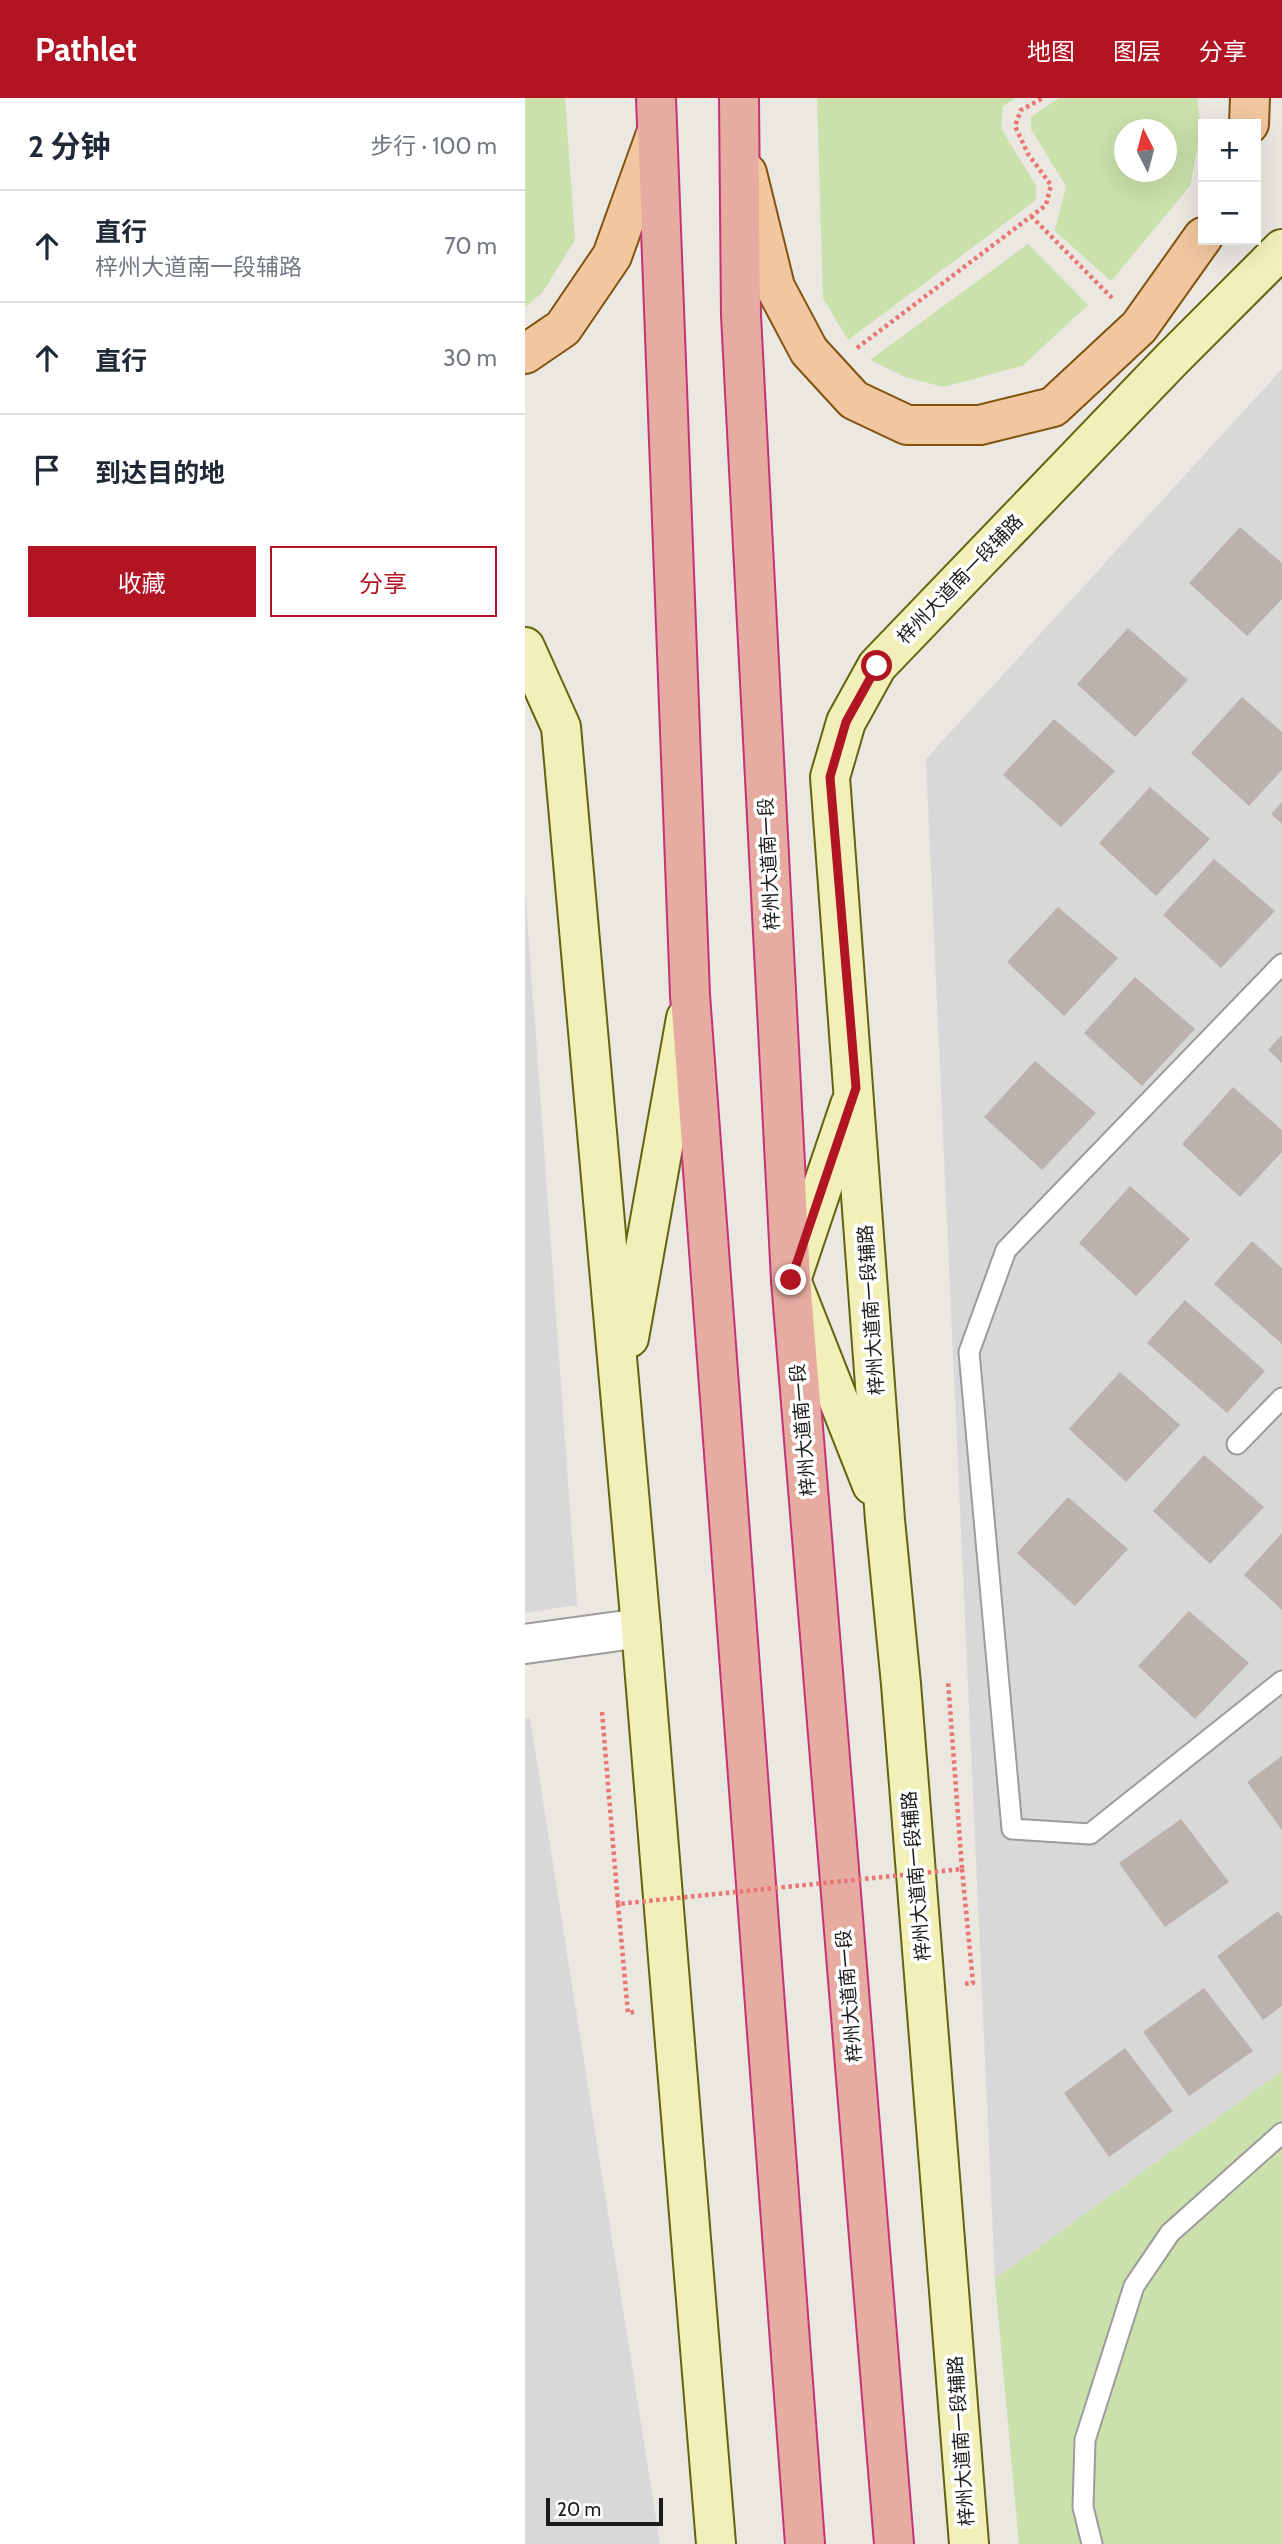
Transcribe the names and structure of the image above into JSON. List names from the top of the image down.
{
  "streets": {
    "highway": ["梓州大道南一段"],
    "main road": ["梓州大道南一段辅路"]
  },
  "scale_bar": "20 m",
  "north": "top",
  "page": {
    "header": "Pathlet",
    "nav": ["地图", "图层", "分享"],
    "heading": ["2 分钟", "步行 · 100 m"],
    "map_buttons": ["+", "−"],
    "list": [
      ["直行", "梓州大道南一段辅路", "70 m"],
      ["直行", "30 m"],
      "到达目的地"
    ],
    "buttons": ["收藏", "分享"],
    "scale": "20 m"
  }
}
